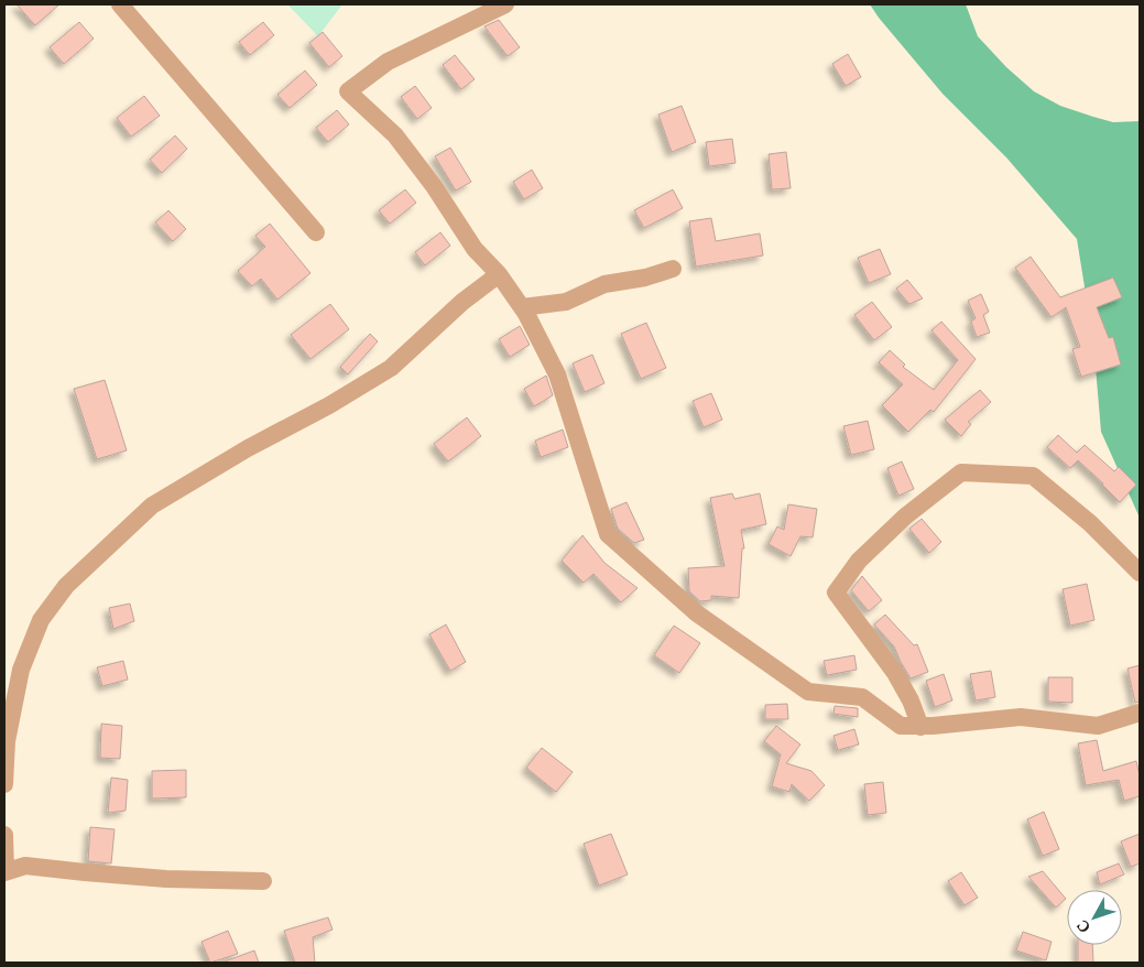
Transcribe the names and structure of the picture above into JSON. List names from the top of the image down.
{
  "north": "bottom left"
}
